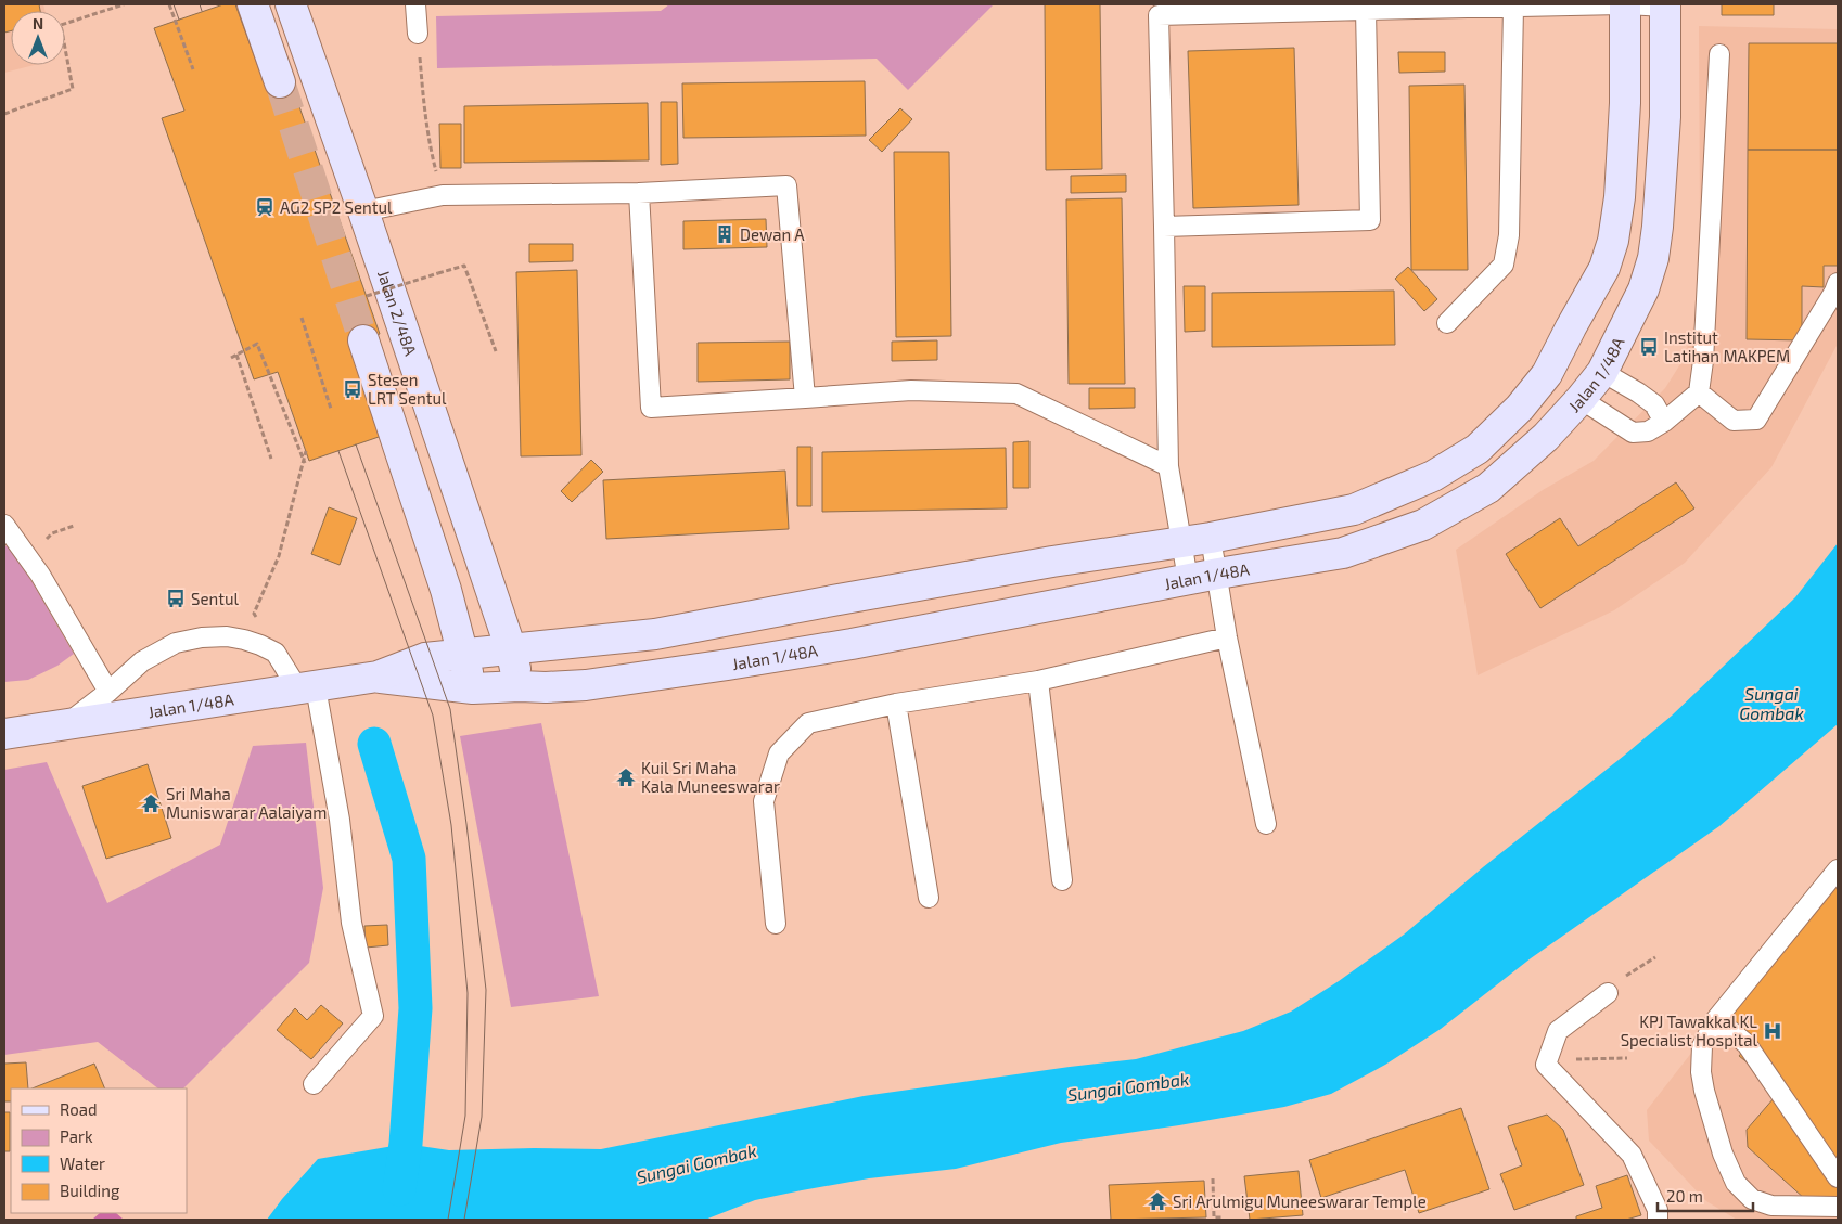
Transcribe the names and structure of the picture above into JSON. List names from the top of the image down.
{
  "streets": {
    "main road": ["Jalan 2/48A", "Jalan 1/48A"]
  },
  "crossings": [
    ["Jalan 2/48A", "Jalan 1/48A"]
  ],
  "water": ["Sungai Gombak"],
  "places": {
    "station": ["AG2 SP2 Sentul"],
    "building": ["Dewan A"],
    "bus stop": ["Institut Latihan MAKPEM", "Stesen LRT Sentul", "Sentul"],
    "temple": ["Kuil Sri Maha Kala Muneeswarar", "Sri Maha Muniswarar Aalaiyam", "Sri Arulmigu Muneeswarar Temple"],
    "hospital": ["KPJ Tawakkal KL Specialist Hospital"]
  },
  "legend": [
    "Road",
    "Park",
    "Water",
    "Building"
  ],
  "scale_bar": "20 m",
  "north": "top"
}
